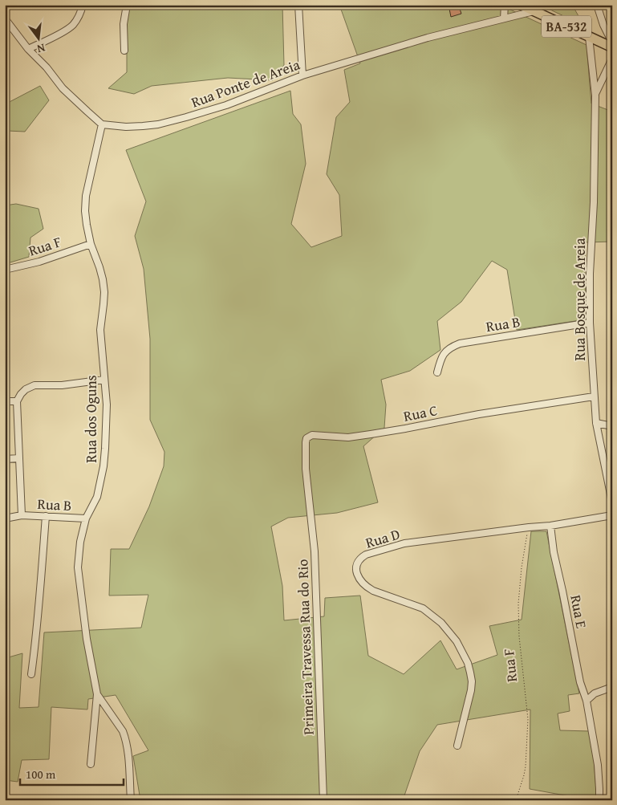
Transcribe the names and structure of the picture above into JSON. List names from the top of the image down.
{
  "streets": {
    "main road": ["BA-532"],
    "street": [
      "Rua Ponte de Areia",
      "Rua F",
      "Rua Bosque de Areia",
      "Rua B",
      "Rua C",
      "Rua dos Oguns",
      "Rua D",
      "Rua E",
      "Primeira Travessa Rua do Rio"
    ]
  },
  "crossings": [
    ["BA-532", "Rua Ponte de Areia"],
    ["BA-532", "Rua Bosque de Areia"],
    ["Rua Ponte de Areia", "Rua dos Oguns"],
    ["Rua F", "Rua dos Oguns"],
    ["Rua F", "Rua D"],
    ["Rua Bosque de Areia", "Rua B"],
    ["Rua Bosque de Areia", "Rua C"],
    ["Rua B", "Rua dos Oguns"],
    ["Rua C", "Primeira Travessa Rua do Rio"],
    ["Rua D", "Rua E"]
  ],
  "scale_bar": "100 m",
  "north": "bottom"
}
